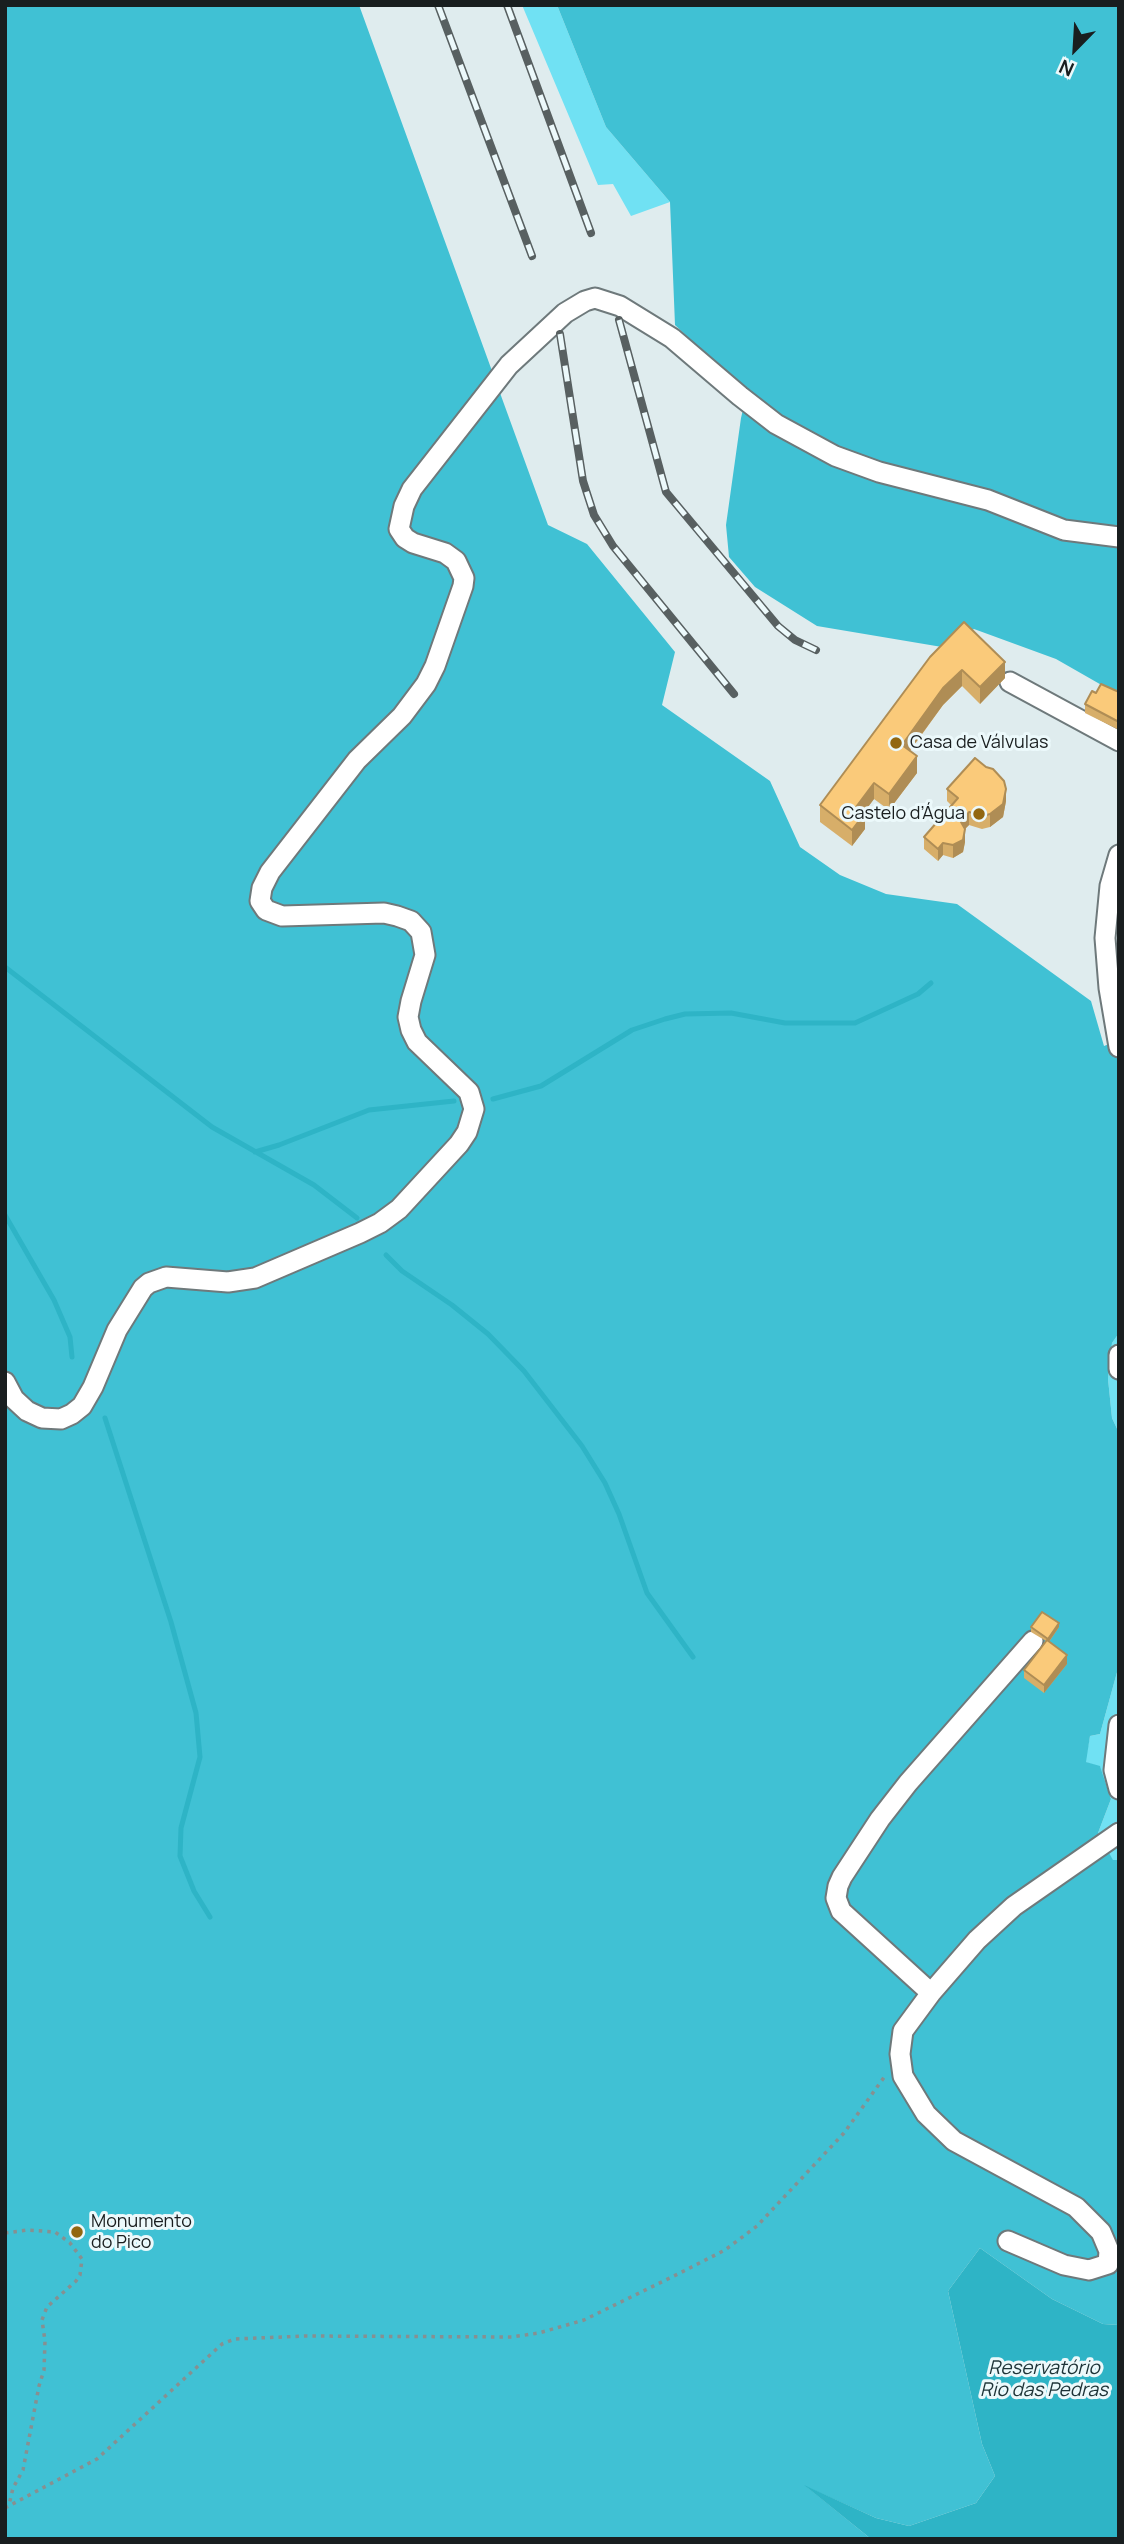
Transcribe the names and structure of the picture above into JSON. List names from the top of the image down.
{
  "water": ["Reservatório Rio das Pedras"],
  "places": ["Casa de Válvulas", "Castelo d’Água", "Monumento do Pico"],
  "north": "bottom left"
}
